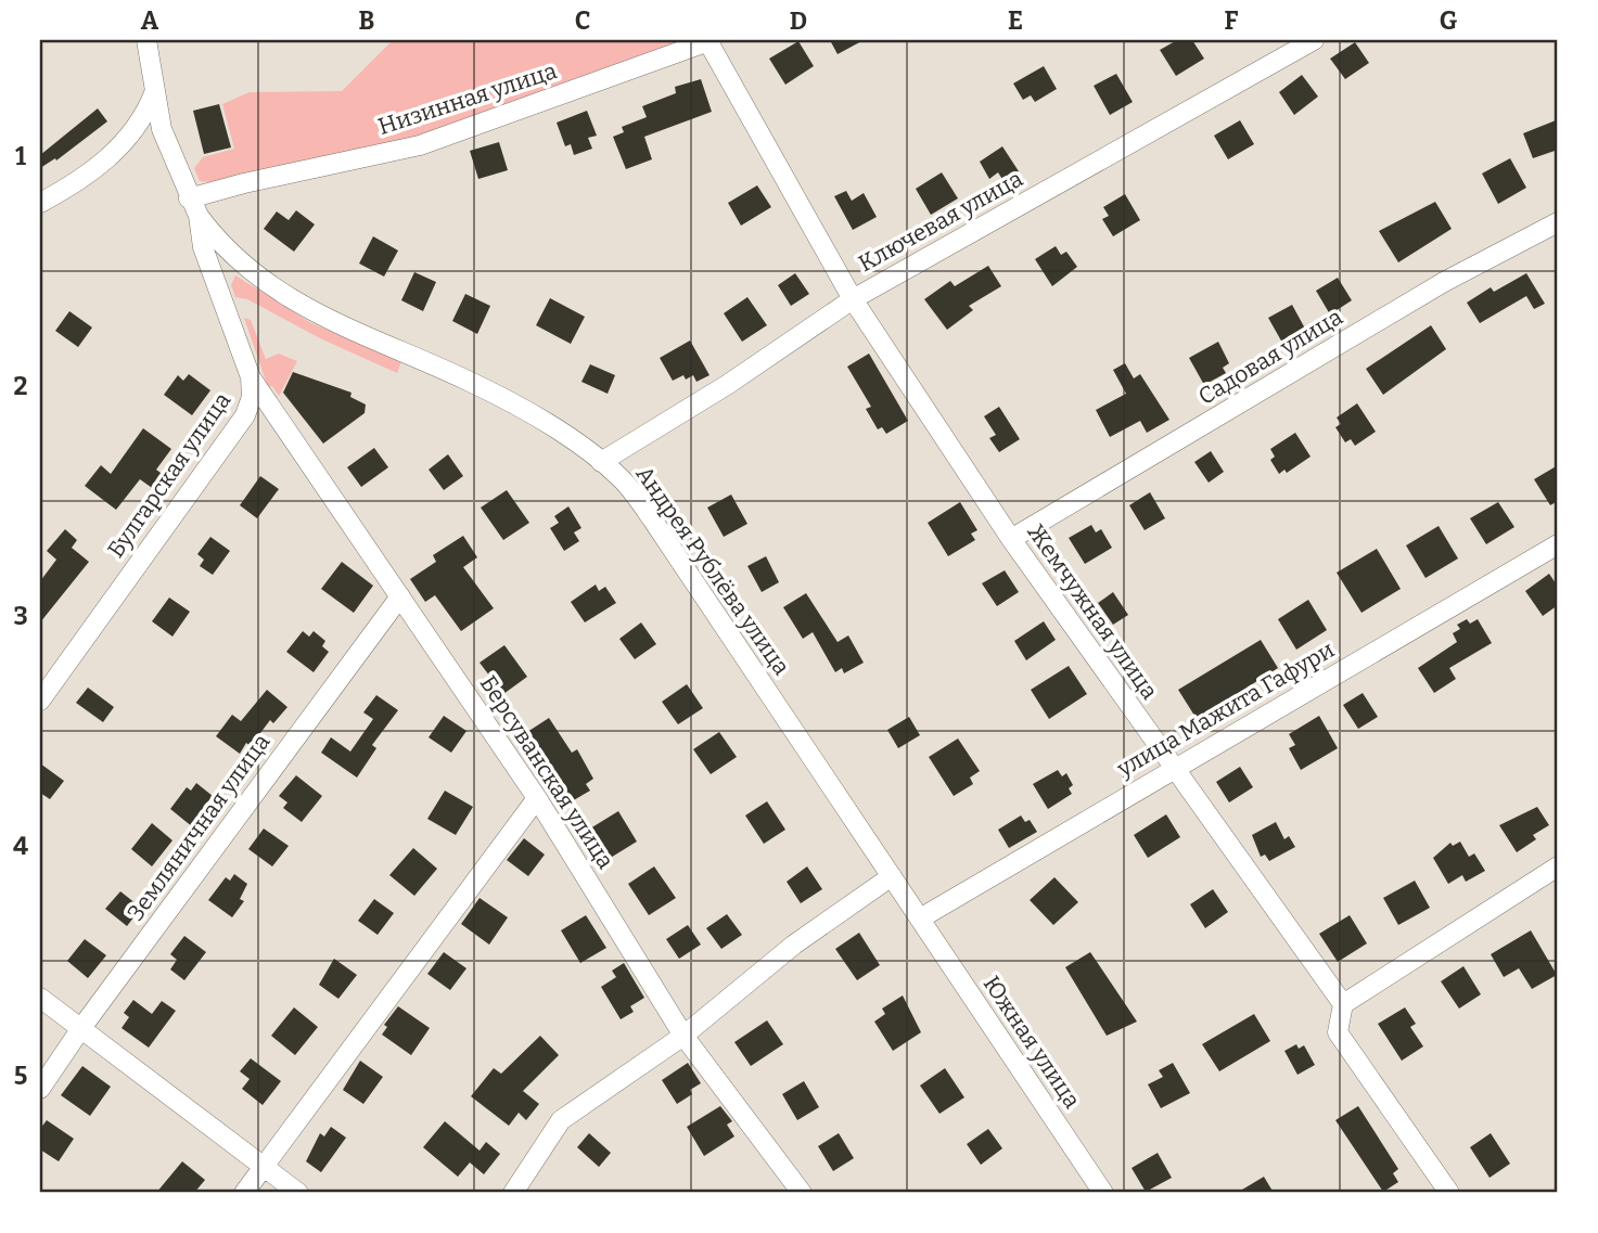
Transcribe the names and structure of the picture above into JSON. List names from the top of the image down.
{
  "streets": {
    "street": [
      "Низинная улица",
      "Ключевая улица",
      "Садовая улица",
      "Булгарская улица",
      "Андрея Рублёва улица",
      "Жемчужная улица",
      "улица Мажита Гафури",
      "Берсуванская улица",
      "Земляничная улица",
      "Южная улица"
    ]
  },
  "crossings": [
    ["Низинная улица", "Булгарская улица"],
    ["Низинная улица", "Андрея Рублёва улица"],
    ["Низинная улица", "Жемчужная улица"],
    ["Ключевая улица", "Андрея Рублёва улица"],
    ["Ключевая улица", "Жемчужная улица"],
    ["Садовая улица", "Жемчужная улица"],
    ["Булгарская улица", "Андрея Рублёва улица"],
    ["Булгарская улица", "Берсуванская улица"],
    ["Андрея Рублёва улица", "улица Мажита Гафури"],
    ["Андрея Рублёва улица", "Южная улица"],
    ["Жемчужная улица", "улица Мажита Гафури"],
    ["улица Мажита Гафури", "Южная улица"],
    ["Берсуванская улица", "Земляничная улица"]
  ],
  "grid": {
    "columns": [
      "A",
      "B",
      "C",
      "D",
      "E",
      "F",
      "G"
    ],
    "rows": [
      "1",
      "2",
      "3",
      "4",
      "5"
    ]
  }
}
